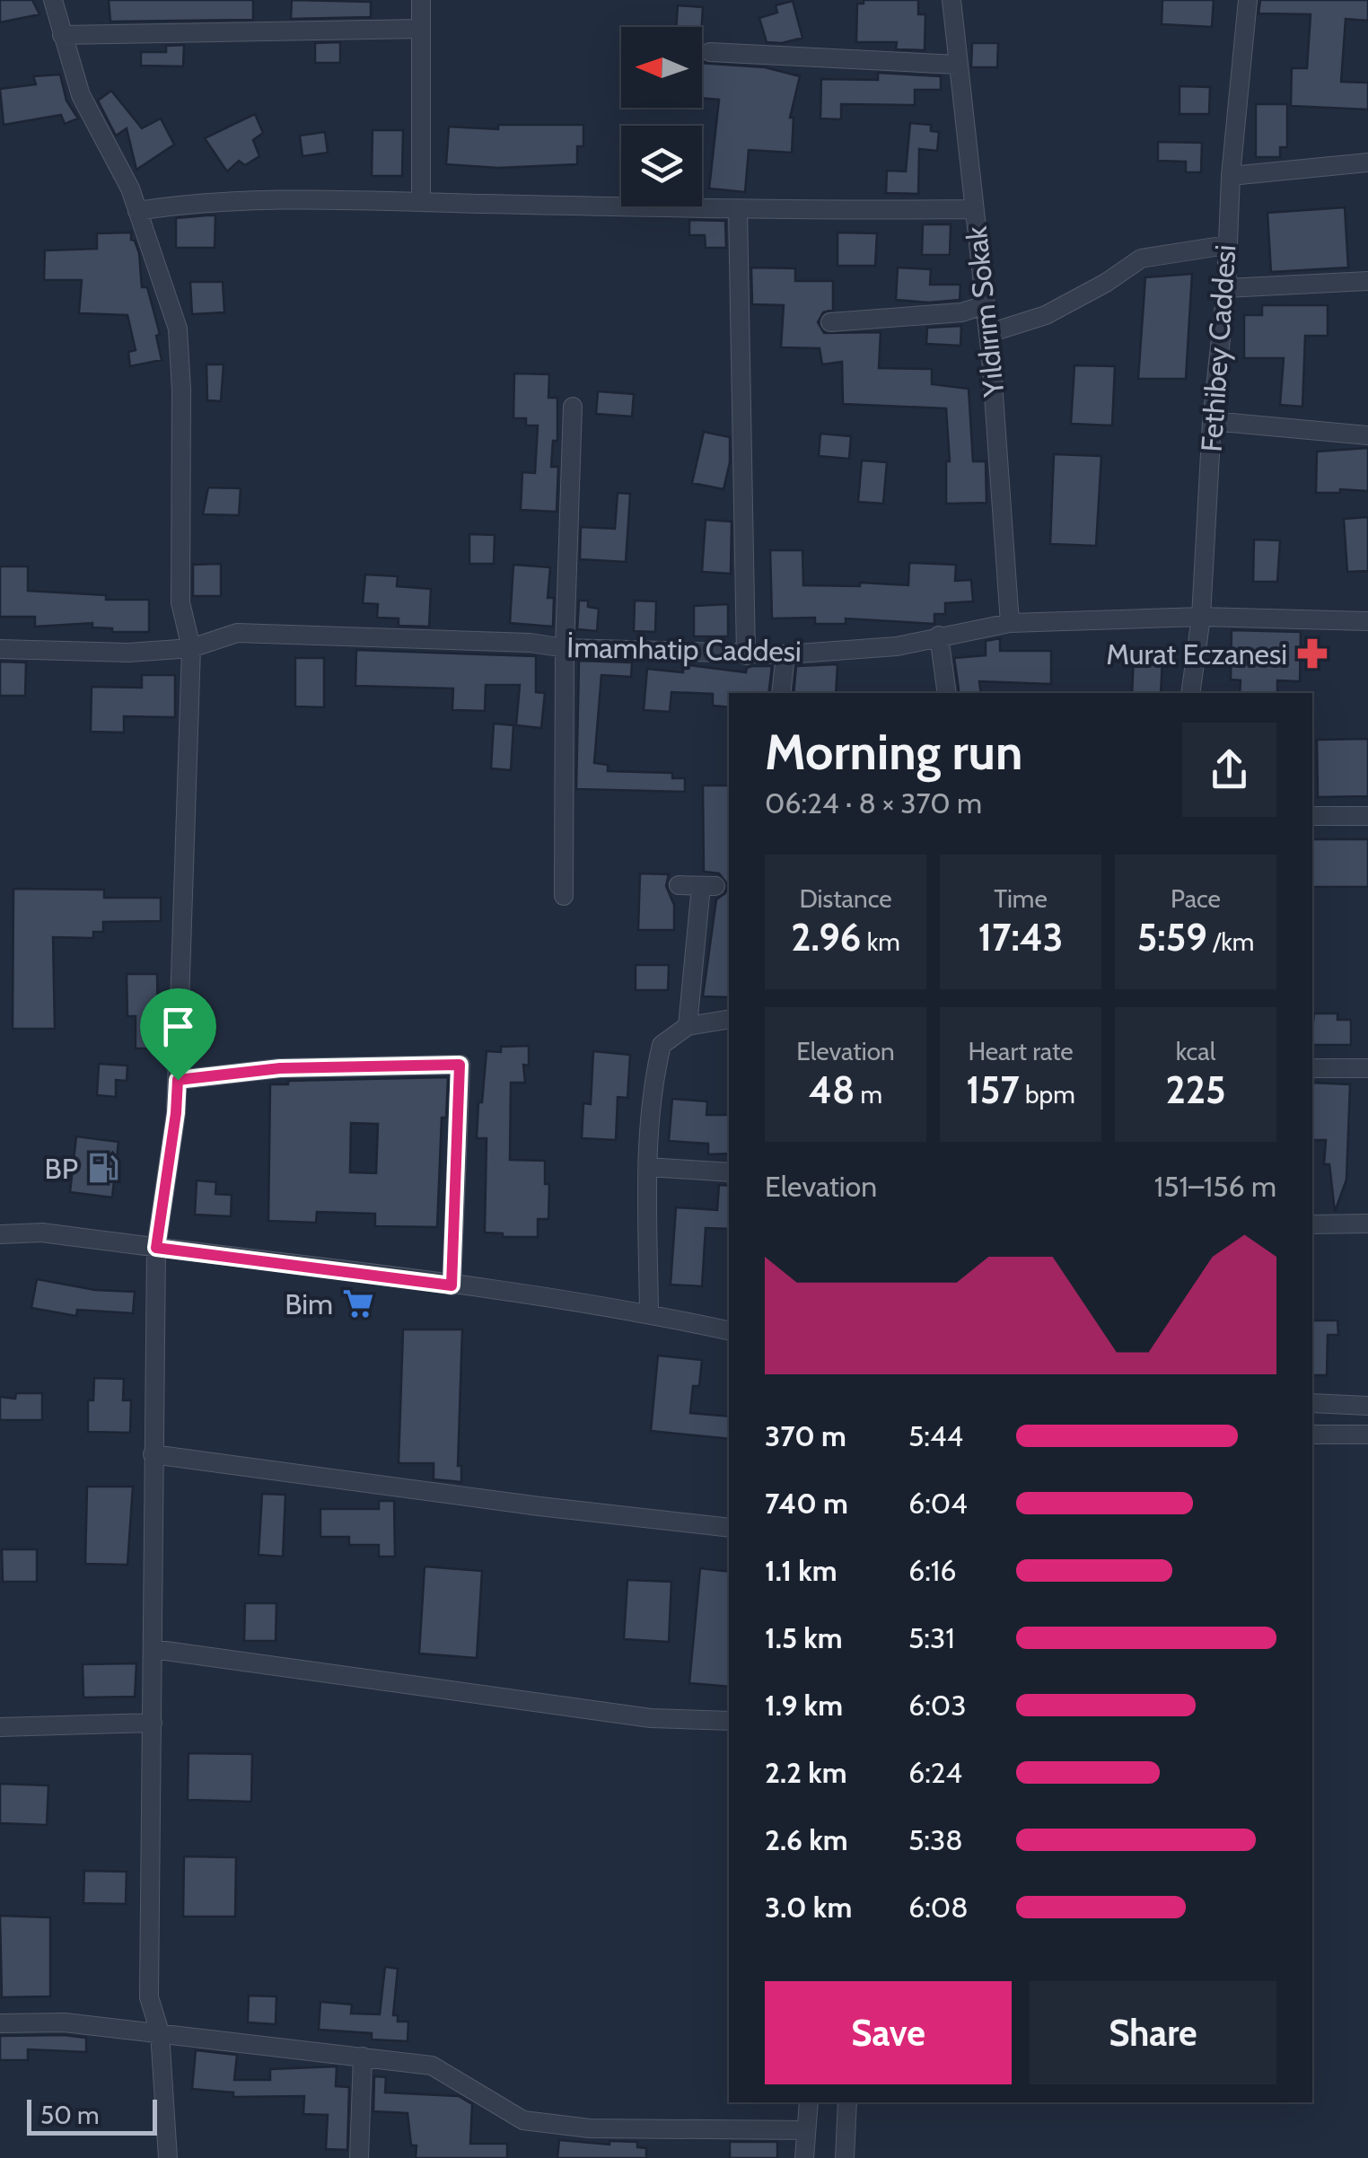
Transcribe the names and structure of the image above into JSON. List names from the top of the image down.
{
  "streets": {
    "street": ["Yıldırım Sokak", "Fethibey Caddesi", "İmamhatip Caddesi"]
  },
  "crossings": [
    ["Yıldırım Sokak", "İmamhatip Caddesi"],
    ["Fethibey Caddesi", "İmamhatip Caddesi"]
  ],
  "places": {
    "pharmacy": ["Murat Eczanesi"],
    "fuel station": ["BP"],
    "supermarket": ["Bim"]
  },
  "scale_bar": "50 m",
  "north": "left",
  "page": {
    "heading": ["Morning run", "06:24 · 8 × 370 m"],
    "stats": [
      ["Distance", "2.96 km"],
      ["Time", "17:43"],
      ["Pace", "5:59 /km"],
      ["Elevation", "48 m"],
      ["Heart rate", "157 bpm"],
      ["kcal", "225"]
    ],
    "chart": ["Elevation", "151–156 m"],
    "list": [
      {
        "name": "370 m",
        "note": "5:44"
      },
      {
        "name": "740 m",
        "note": "6:04"
      },
      {
        "name": "1.1 km",
        "note": "6:16"
      },
      {
        "name": "1.5 km",
        "note": "5:31"
      },
      {
        "name": "1.9 km",
        "note": "6:03"
      },
      {
        "name": "2.2 km",
        "note": "6:24"
      },
      {
        "name": "2.6 km",
        "note": "5:38"
      },
      {
        "name": "3.0 km",
        "note": "6:08"
      }
    ],
    "buttons": ["Save", "Share"],
    "scale": "50 m"
  }
}
